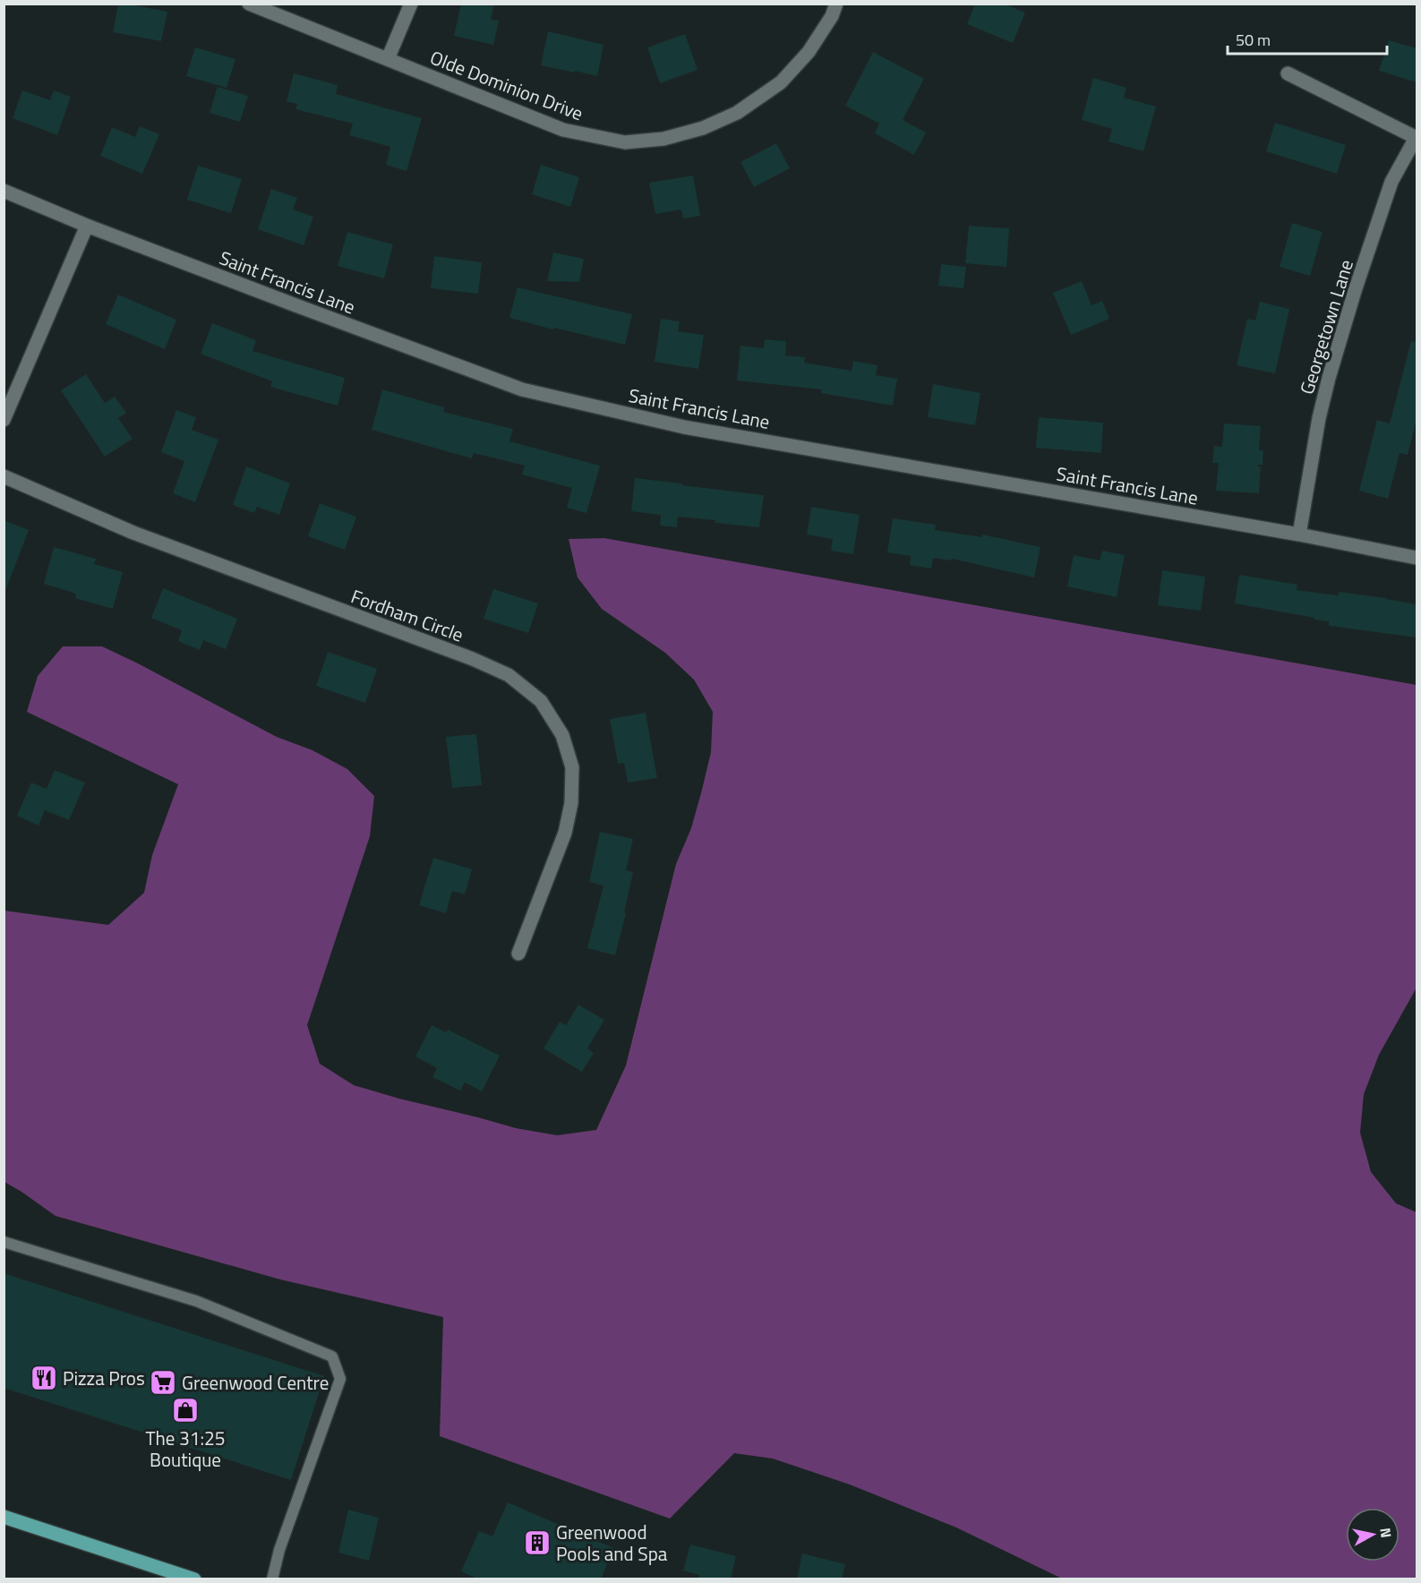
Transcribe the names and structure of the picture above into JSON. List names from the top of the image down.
{
  "streets": {
    "street": [
      "Olde Dominion Drive",
      "Saint Francis Lane",
      "Georgetown Lane",
      "Fordham Circle"
    ]
  },
  "crossings": [
    ["Saint Francis Lane", "Georgetown Lane"]
  ],
  "places": {
    "restaurant": ["Pizza Pros"],
    "supermarket": ["Greenwood Centre"],
    "shop": ["The 31:25 Boutique"],
    "building": ["Greenwood Pools and Spa"]
  },
  "scale_bar": "50 m",
  "north": "right"
}
